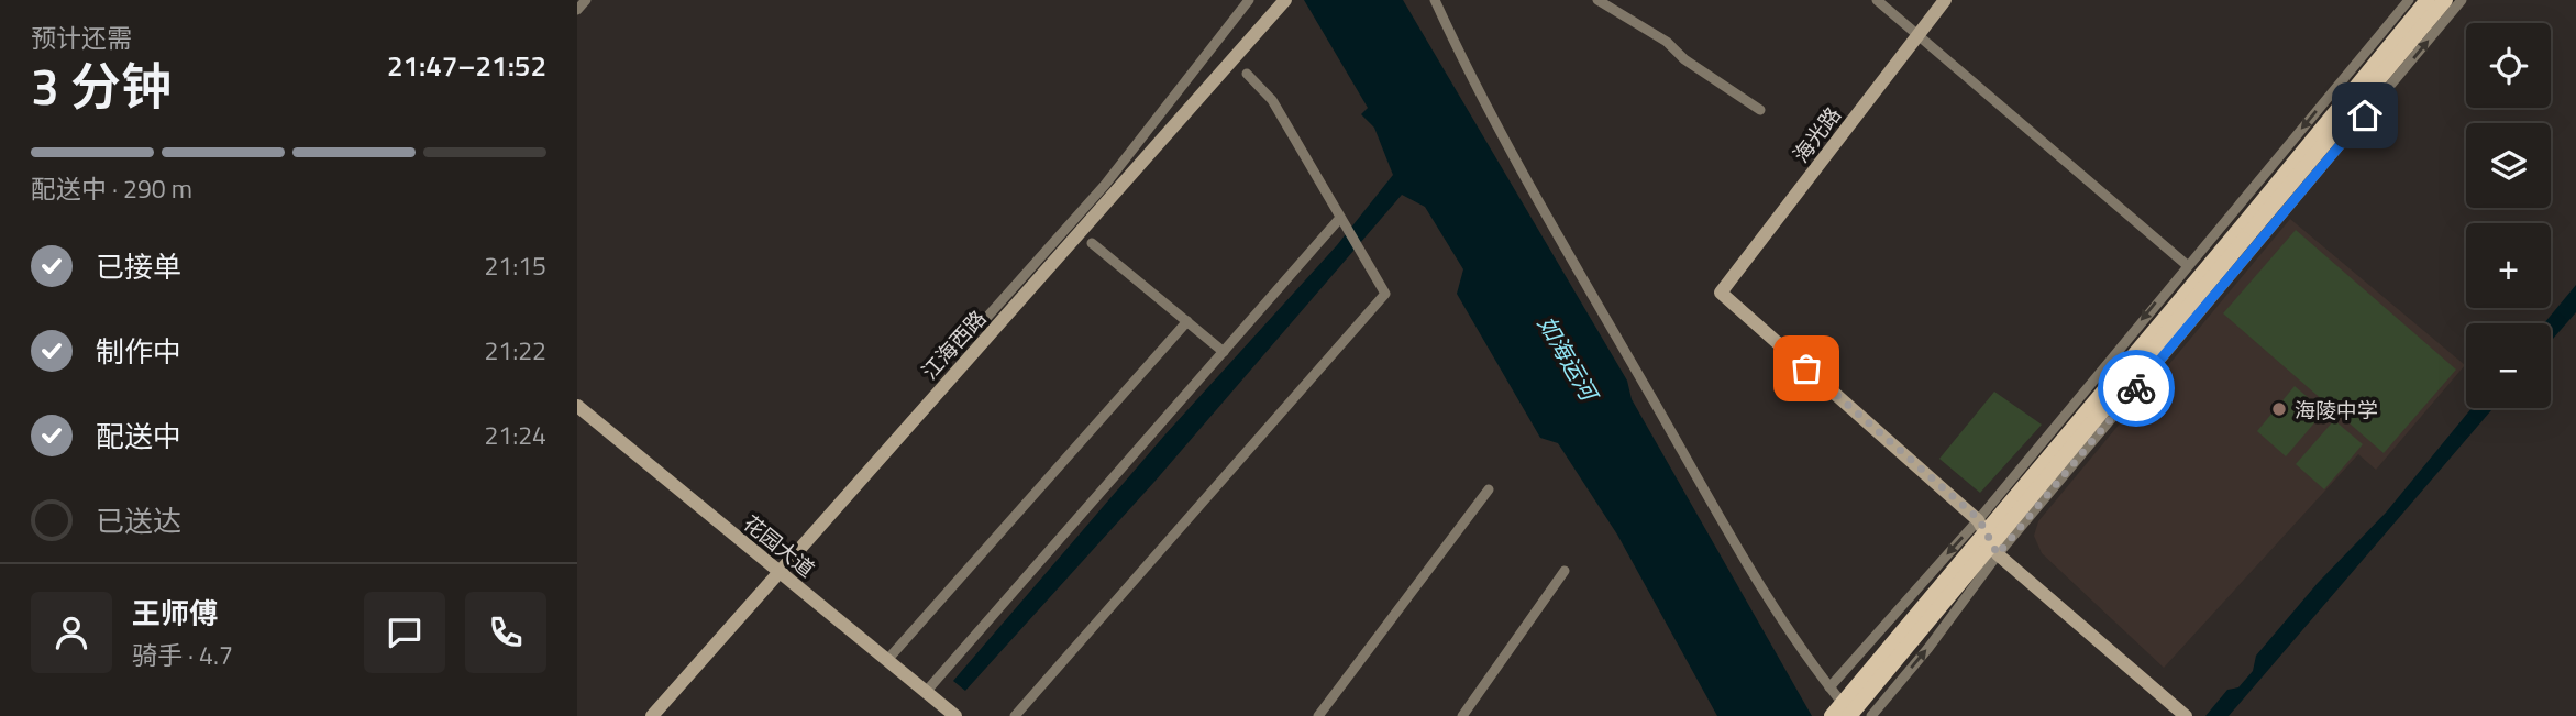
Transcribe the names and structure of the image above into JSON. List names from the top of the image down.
{
  "streets": {
    "street": ["海光路", "江海西路", "花园大道"]
  },
  "crossings": [
    ["江海西路", "花园大道"]
  ],
  "water": ["如海运河"],
  "places": ["海陵中学"],
  "page": {
    "heading": ["3 分钟", "预计还需", "21:47–21:52"],
    "panel": ["王师傅", "骑手 · 4.7"],
    "map_buttons": ["+", "−"],
    "bar": "配送中 · 290 m",
    "list": [
      ["已接单", "21:15"],
      ["制作中", "21:22"],
      ["配送中", "21:24"],
      "已送达"
    ]
  }
}
